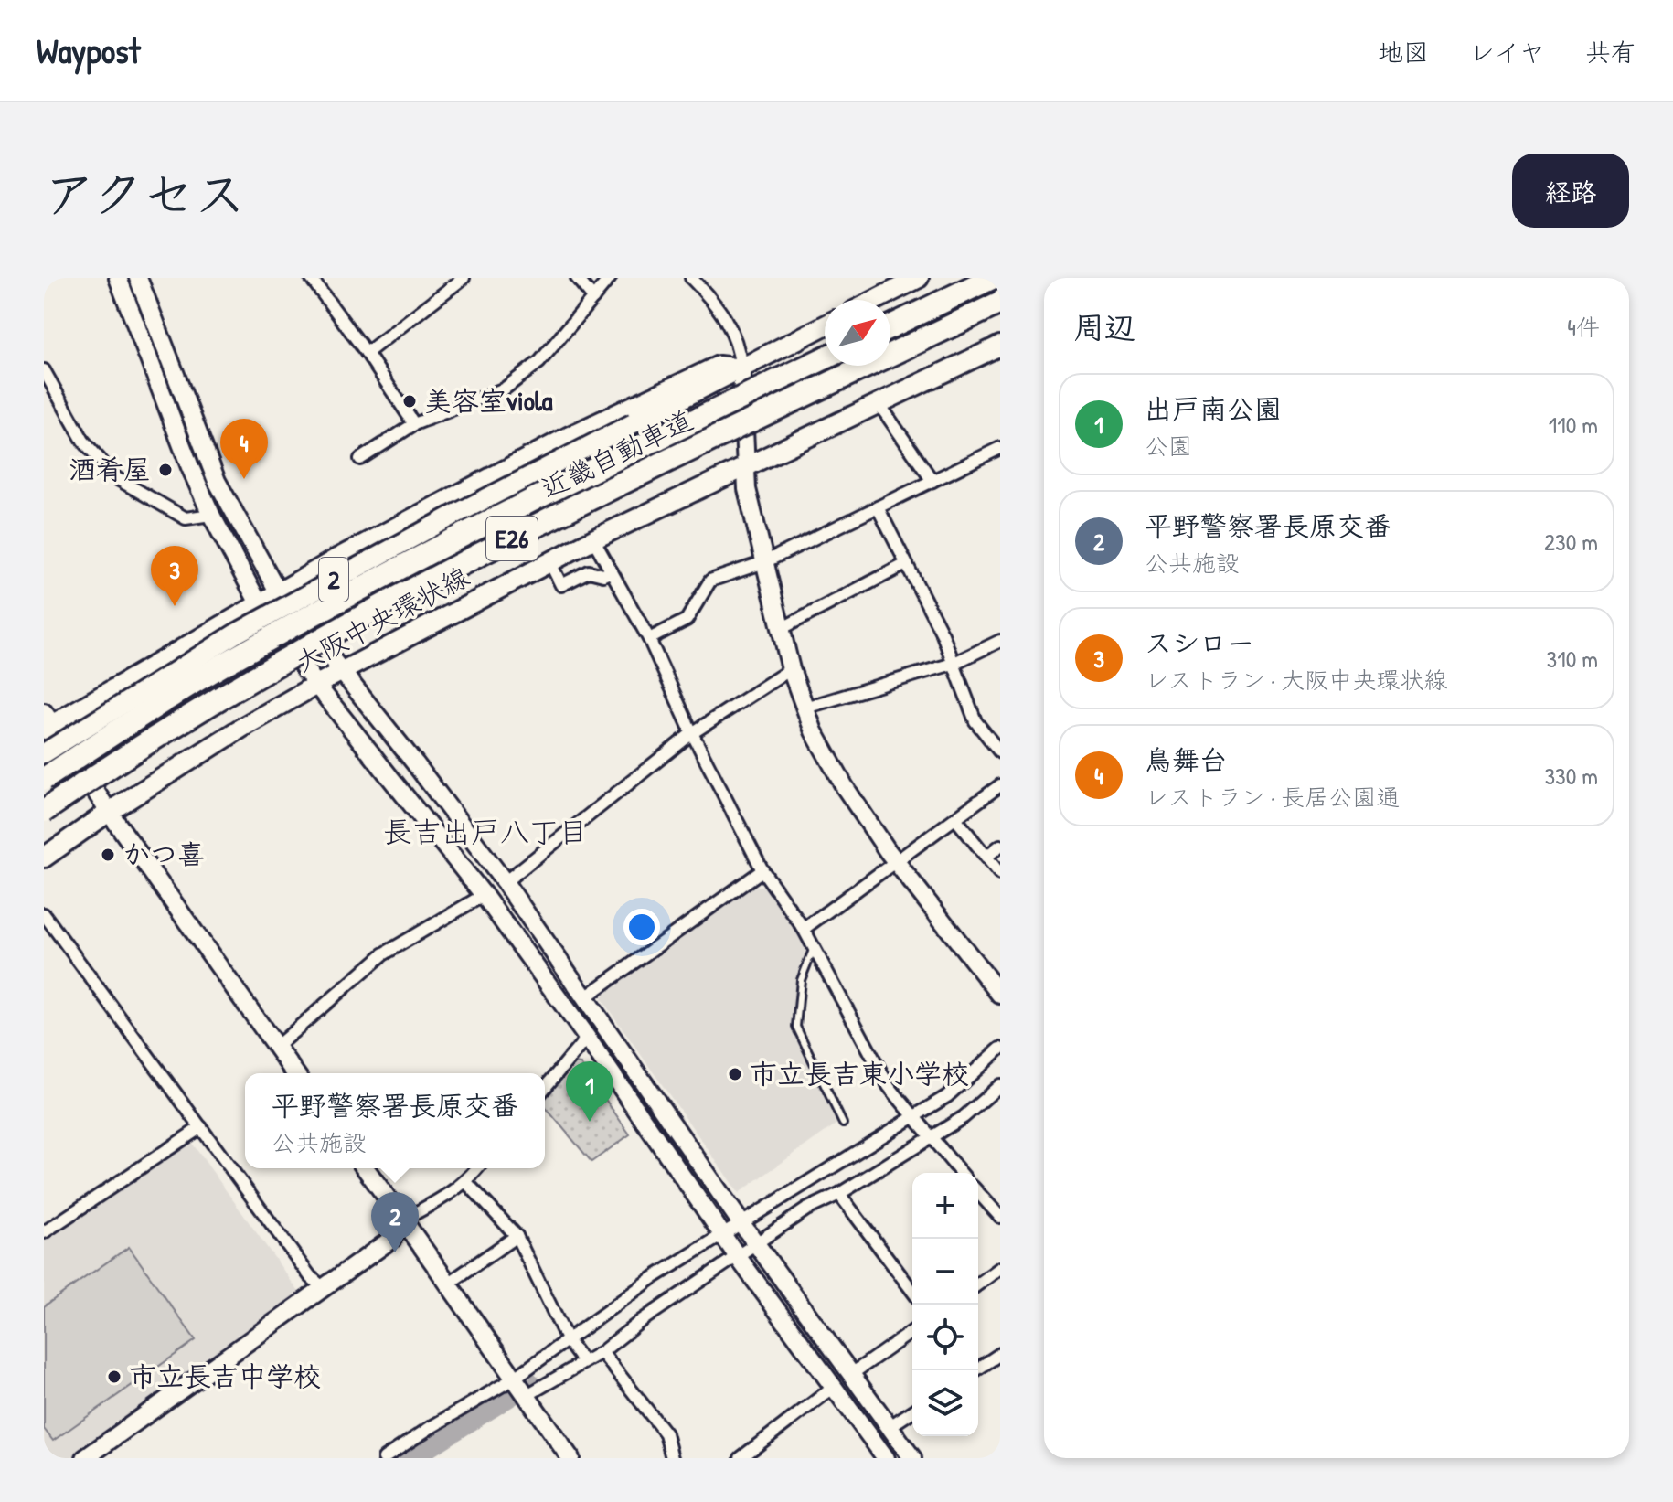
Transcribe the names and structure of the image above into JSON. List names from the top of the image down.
{
  "streets": {
    "highway": ["近畿自動車道", "E26"],
    "main road": ["2", "大阪中央環状線"]
  },
  "crossings": [
    ["2", "大阪中央環状線"]
  ],
  "districts": ["長吉出戸八丁目"],
  "places": [
    "美容室viola",
    "酒肴屋",
    "かつ喜",
    "市立長吉東小学校",
    "市立長吉中学校"
  ],
  "north": "top right",
  "page": {
    "header": "Waypost",
    "nav": ["地図", "レイヤ", "共有"],
    "title": "アクセス",
    "buttons": "経路",
    "heading": ["周辺", "4件"],
    "list": [
      {
        "mark": "1",
        "name": "出戸南公園",
        "note": "公園",
        "value": "110 m"
      },
      {
        "mark": "2",
        "name": "平野警察署長原交番",
        "note": "公共施設",
        "value": "230 m"
      },
      {
        "mark": "3",
        "name": "スシロー",
        "note": "レストラン · 大阪中央環状線",
        "value": "310 m"
      },
      {
        "mark": "4",
        "name": "鳥舞台",
        "note": "レストラン · 長居公園通",
        "value": "330 m"
      }
    ],
    "pins": [
      "4",
      "3",
      "1",
      "2"
    ],
    "popup": ["平野警察署長原交番", "公共施設"],
    "map_buttons": ["+", "−"]
  }
}
